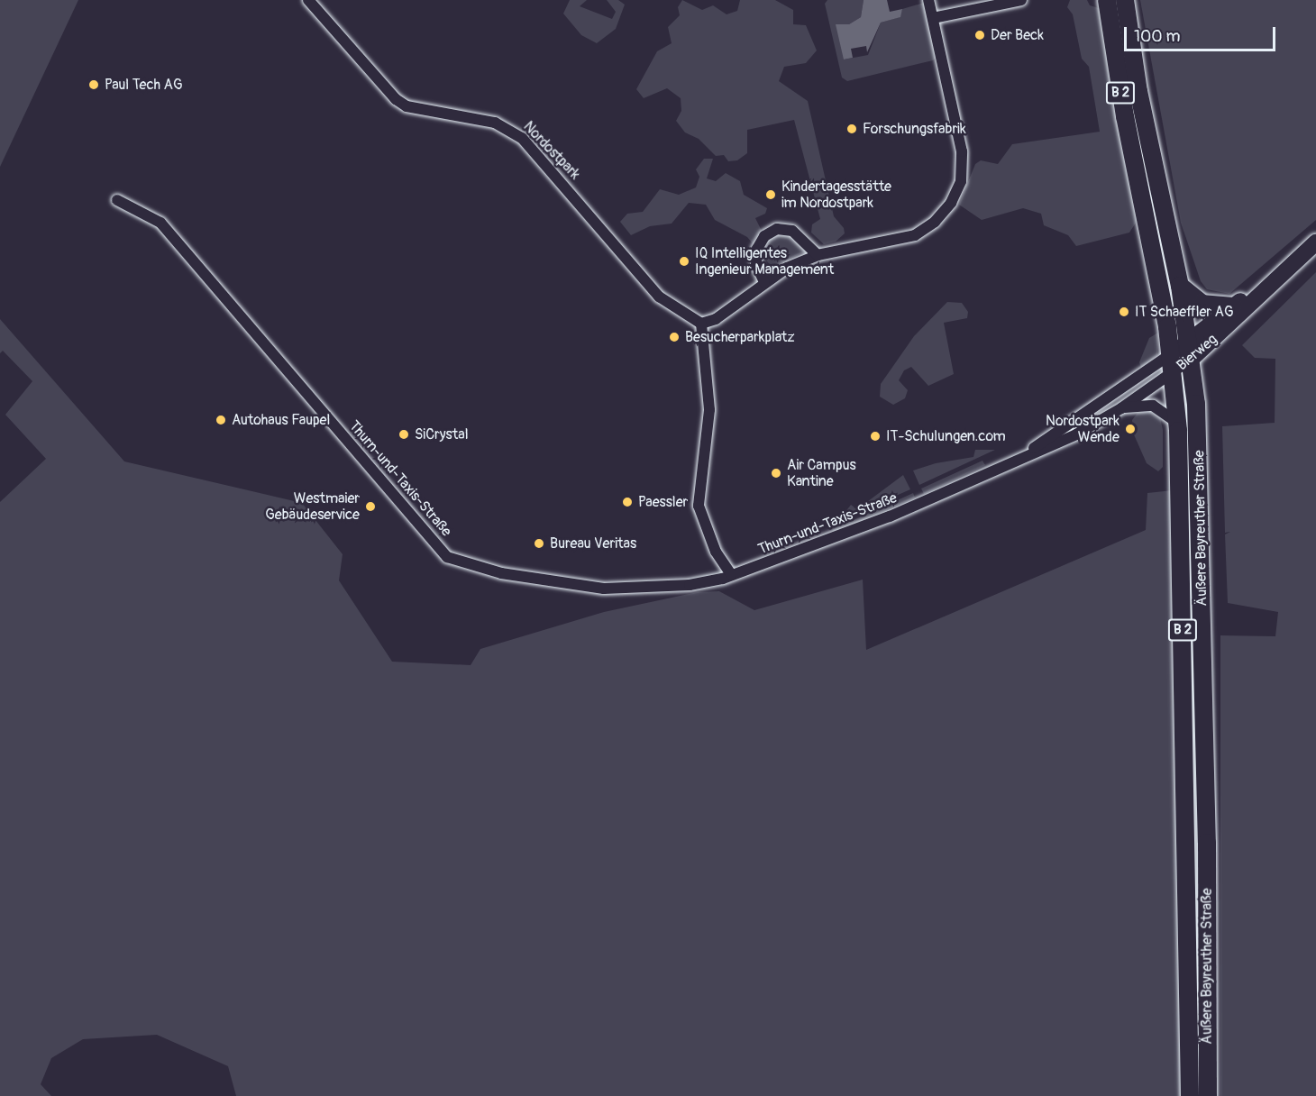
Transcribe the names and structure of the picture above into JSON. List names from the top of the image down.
{
  "streets": {
    "main road": ["B 2", "Bierweg", "Äußere Bayreuther Straße"],
    "street": ["Nordostpark", "Thurn-und-Taxis-Straße"]
  },
  "crossings": [
    ["Bierweg", "Thurn-und-Taxis-Straße"],
    ["Bierweg", "Äußere Bayreuther Straße"],
    ["Thurn-und-Taxis-Straße", "Äußere Bayreuther Straße"]
  ],
  "places": [
    "Der Beck",
    "Paul Tech AG",
    "Forschungsfabrik",
    "Kindertagesstätte im Nordostpark",
    "IQ Intelligentes Ingenieur Management",
    "IT Schaeffler AG",
    "Besucherparkplatz",
    "Autohaus Faupel",
    "Nordostpark Wende",
    "SiCrystal",
    "IT-Schulungen.com",
    "Air Campus Kantine",
    "Paessler",
    "Westmaier Gebäudeservice",
    "Bureau Veritas"
  ],
  "scale_bar": "100 m"
}
